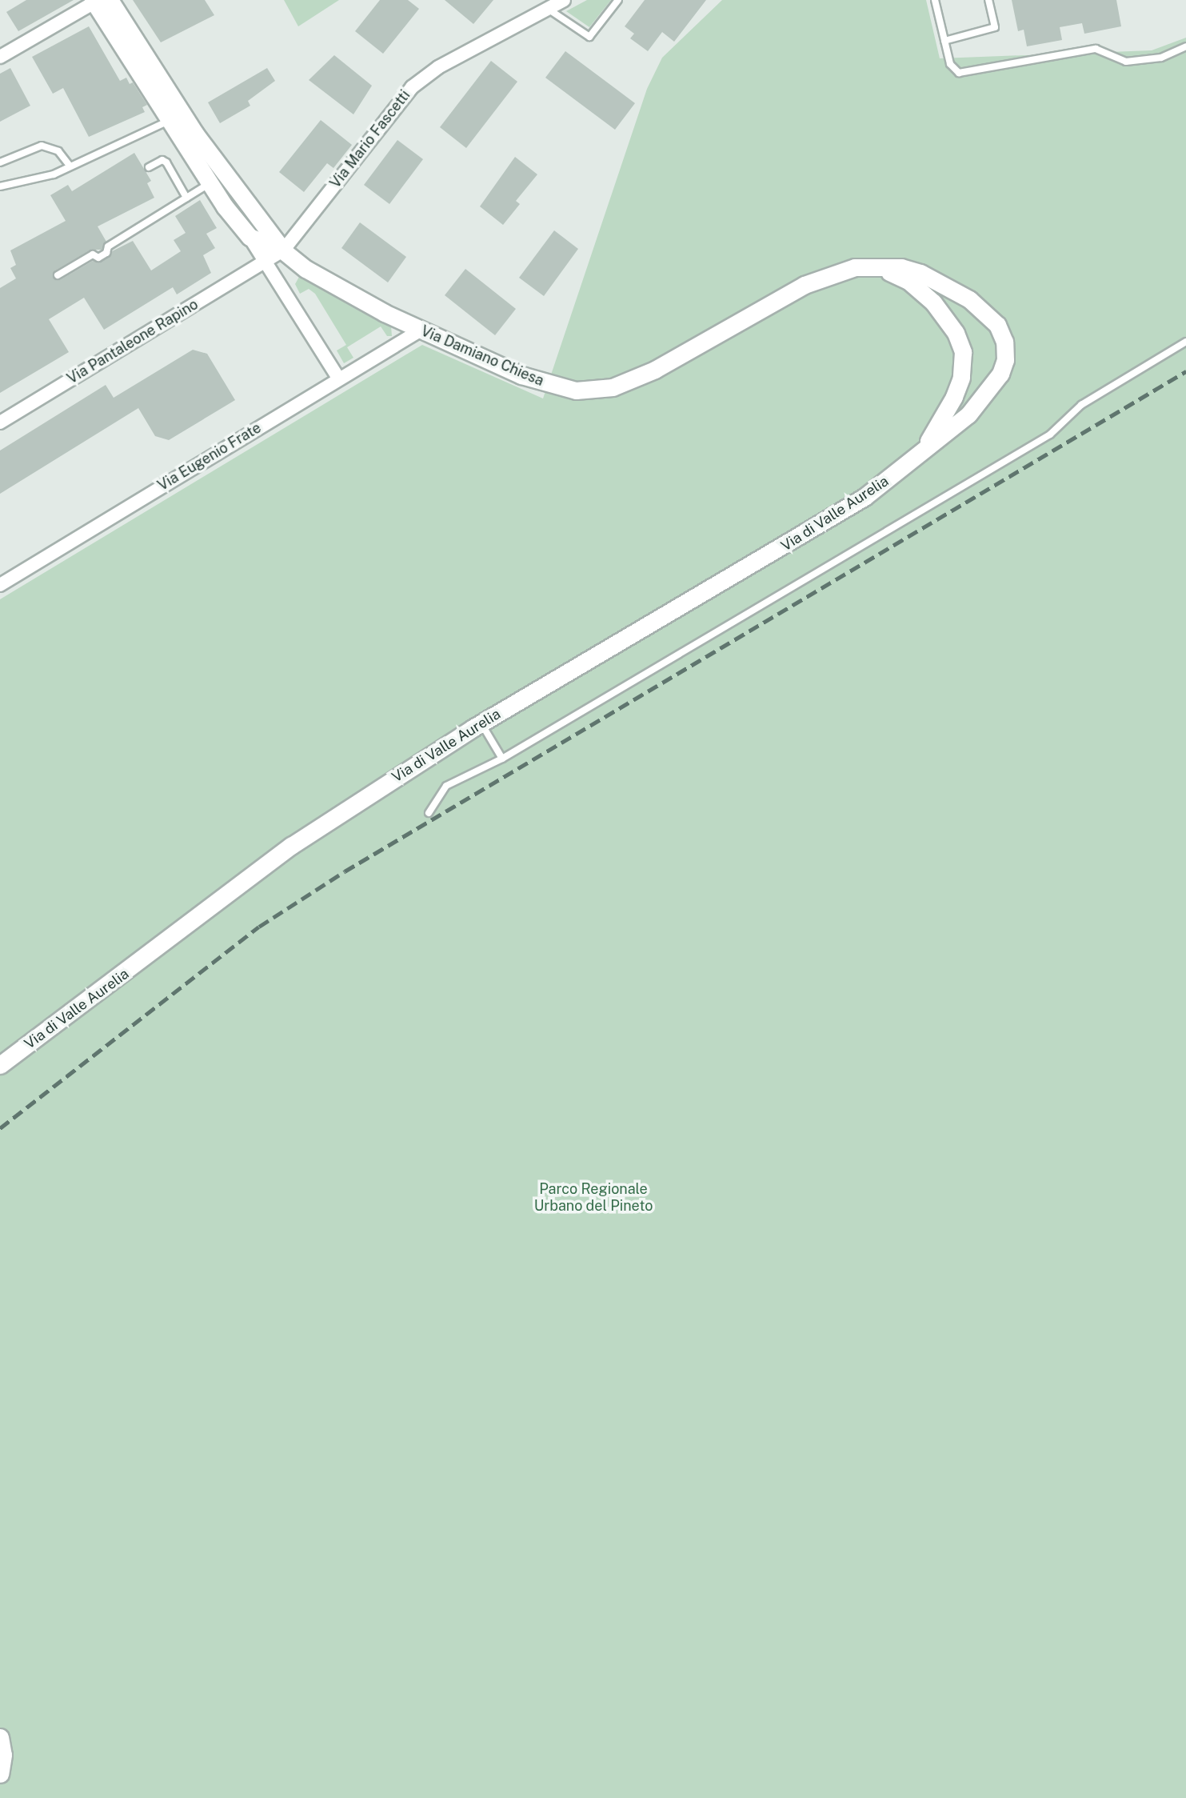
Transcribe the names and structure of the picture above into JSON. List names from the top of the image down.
{
  "streets": {
    "street": [
      "Via Mario Fascetti",
      "Via Pantaleone Rapino",
      "Via Damiano Chiesa",
      "Via Eugenio Frate",
      "Via di Valle Aurelia"
    ]
  },
  "crossings": [
    ["Via Mario Fascetti", "Via Damiano Chiesa"],
    ["Via Damiano Chiesa", "Via Eugenio Frate"],
    ["Via Damiano Chiesa", "Via di Valle Aurelia"]
  ],
  "parks": ["Parco Regionale Urbano del Pineto"]
}
